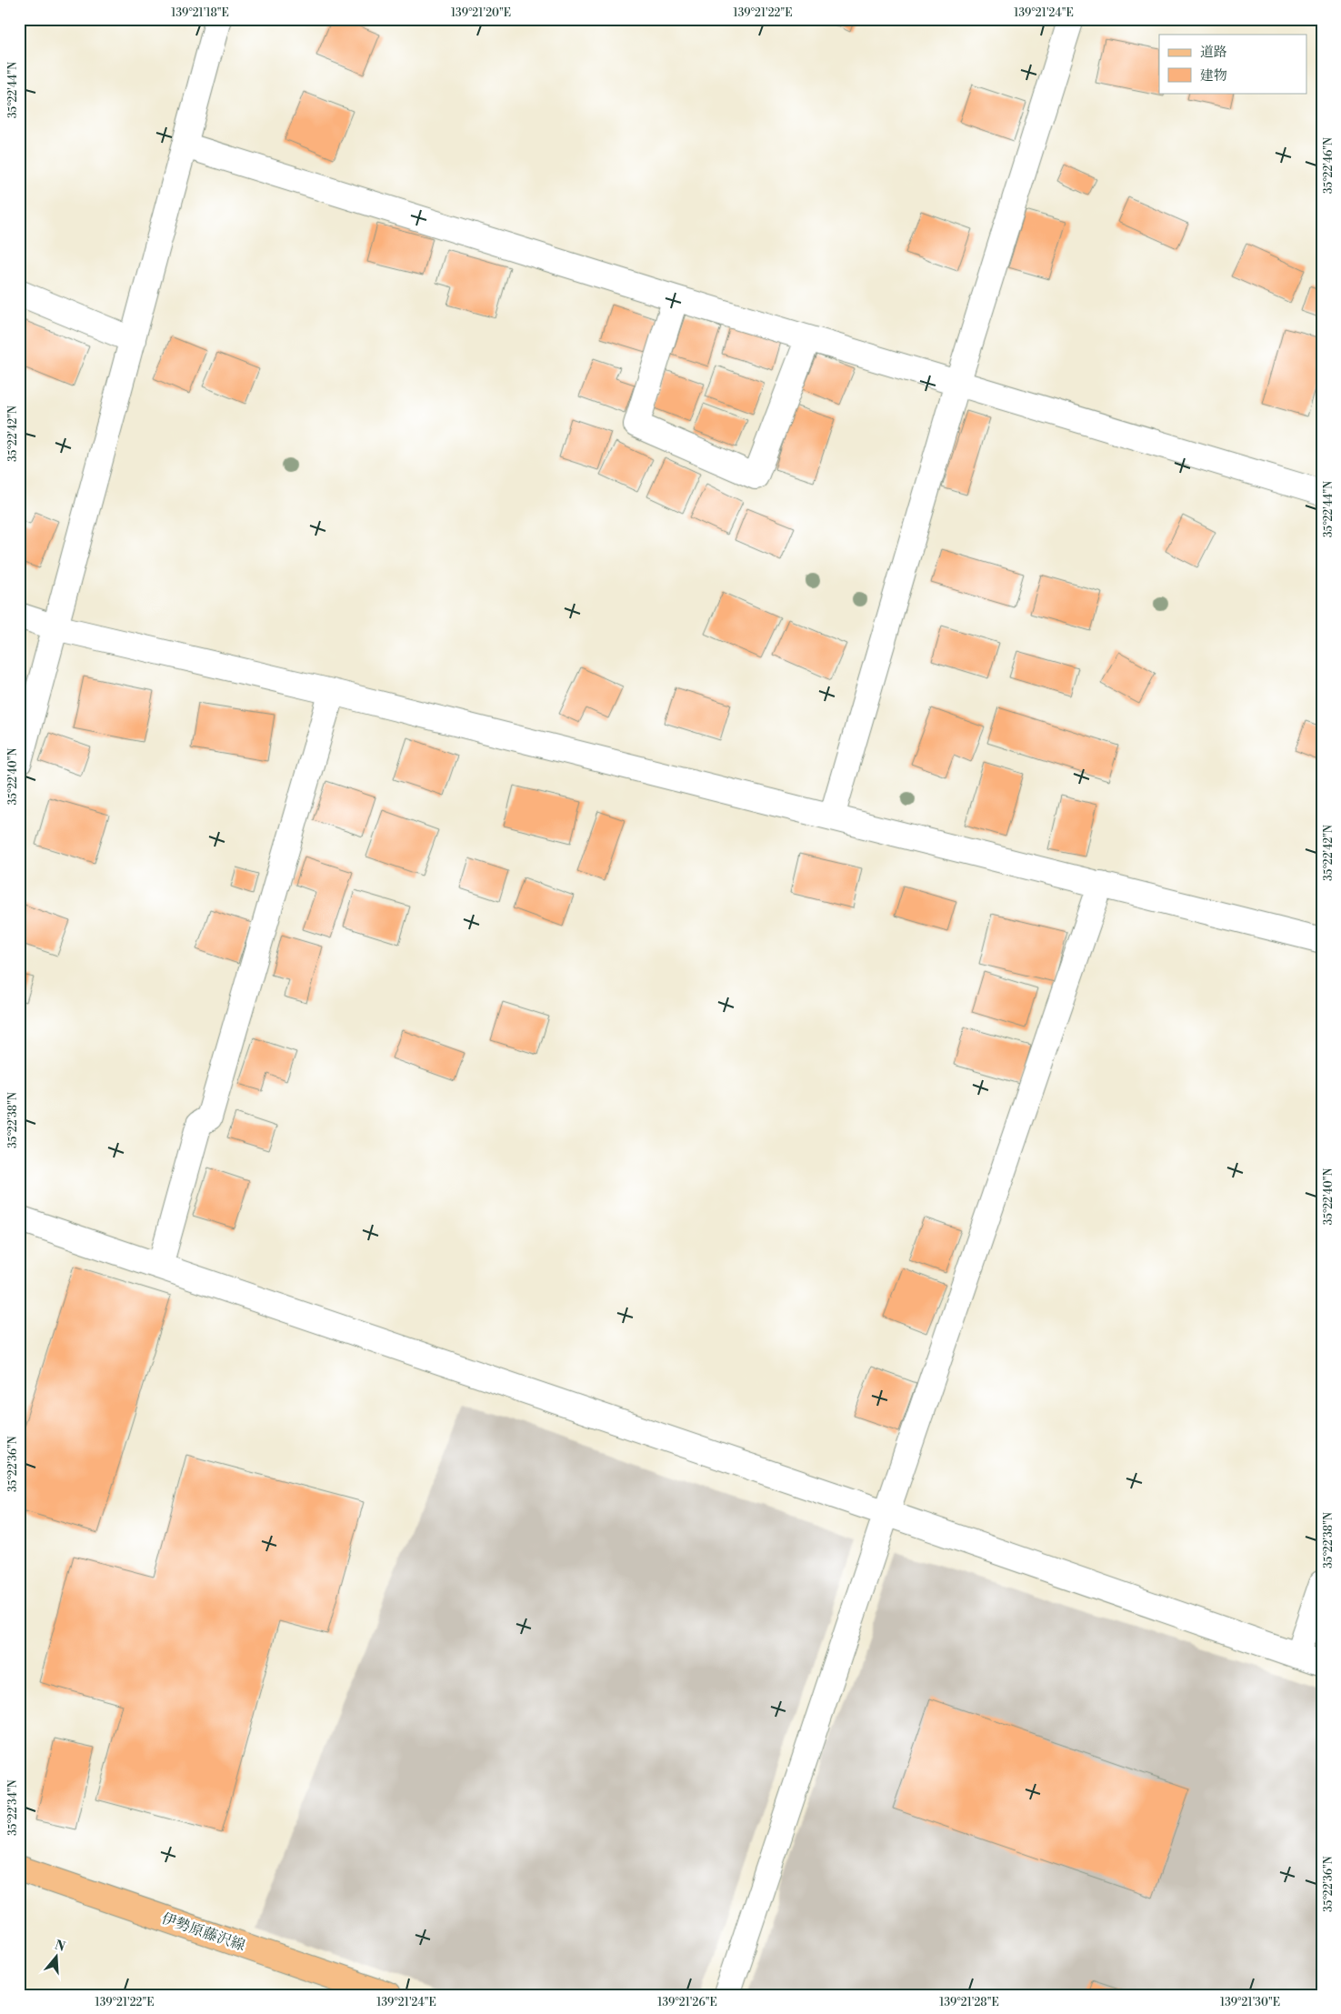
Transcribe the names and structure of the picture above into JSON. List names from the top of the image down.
{
  "streets": {
    "main road": ["伊勢原藤沢線"]
  },
  "legend": ["道路", "建物"],
  "north": "top",
  "coordinates": [
    "139°21'18\"E",
    "139°21'20\"E",
    "139°21'22\"E",
    "139°21'24\"E",
    "35°22'44\"N",
    "35°22'46\"N",
    "35°22'42\"N",
    "35°22'40\"N",
    "35°22'38\"N",
    "35°22'36\"N",
    "35°22'34\"N",
    "139°21'26\"E",
    "139°21'28\"E",
    "139°21'30\"E"
  ]
}
